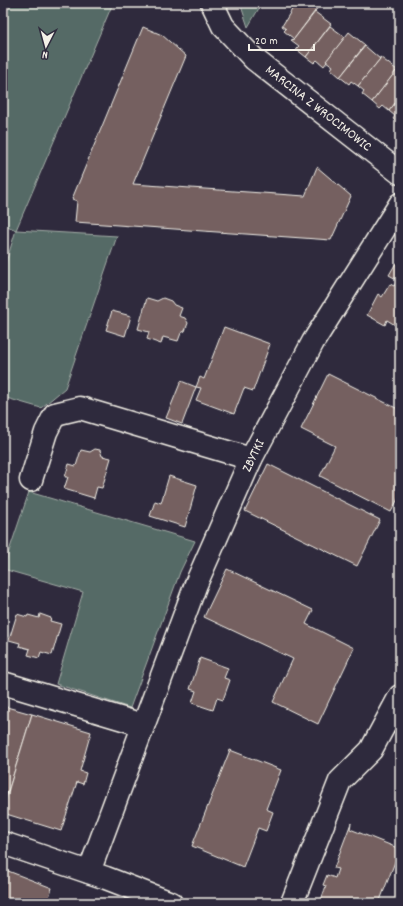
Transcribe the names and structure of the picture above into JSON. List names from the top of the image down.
{
  "streets": {
    "street": ["MARCINA Z WROCIMOWIC", "ZBYTKI"]
  },
  "scale_bar": "20 m",
  "north": "bottom"
}
